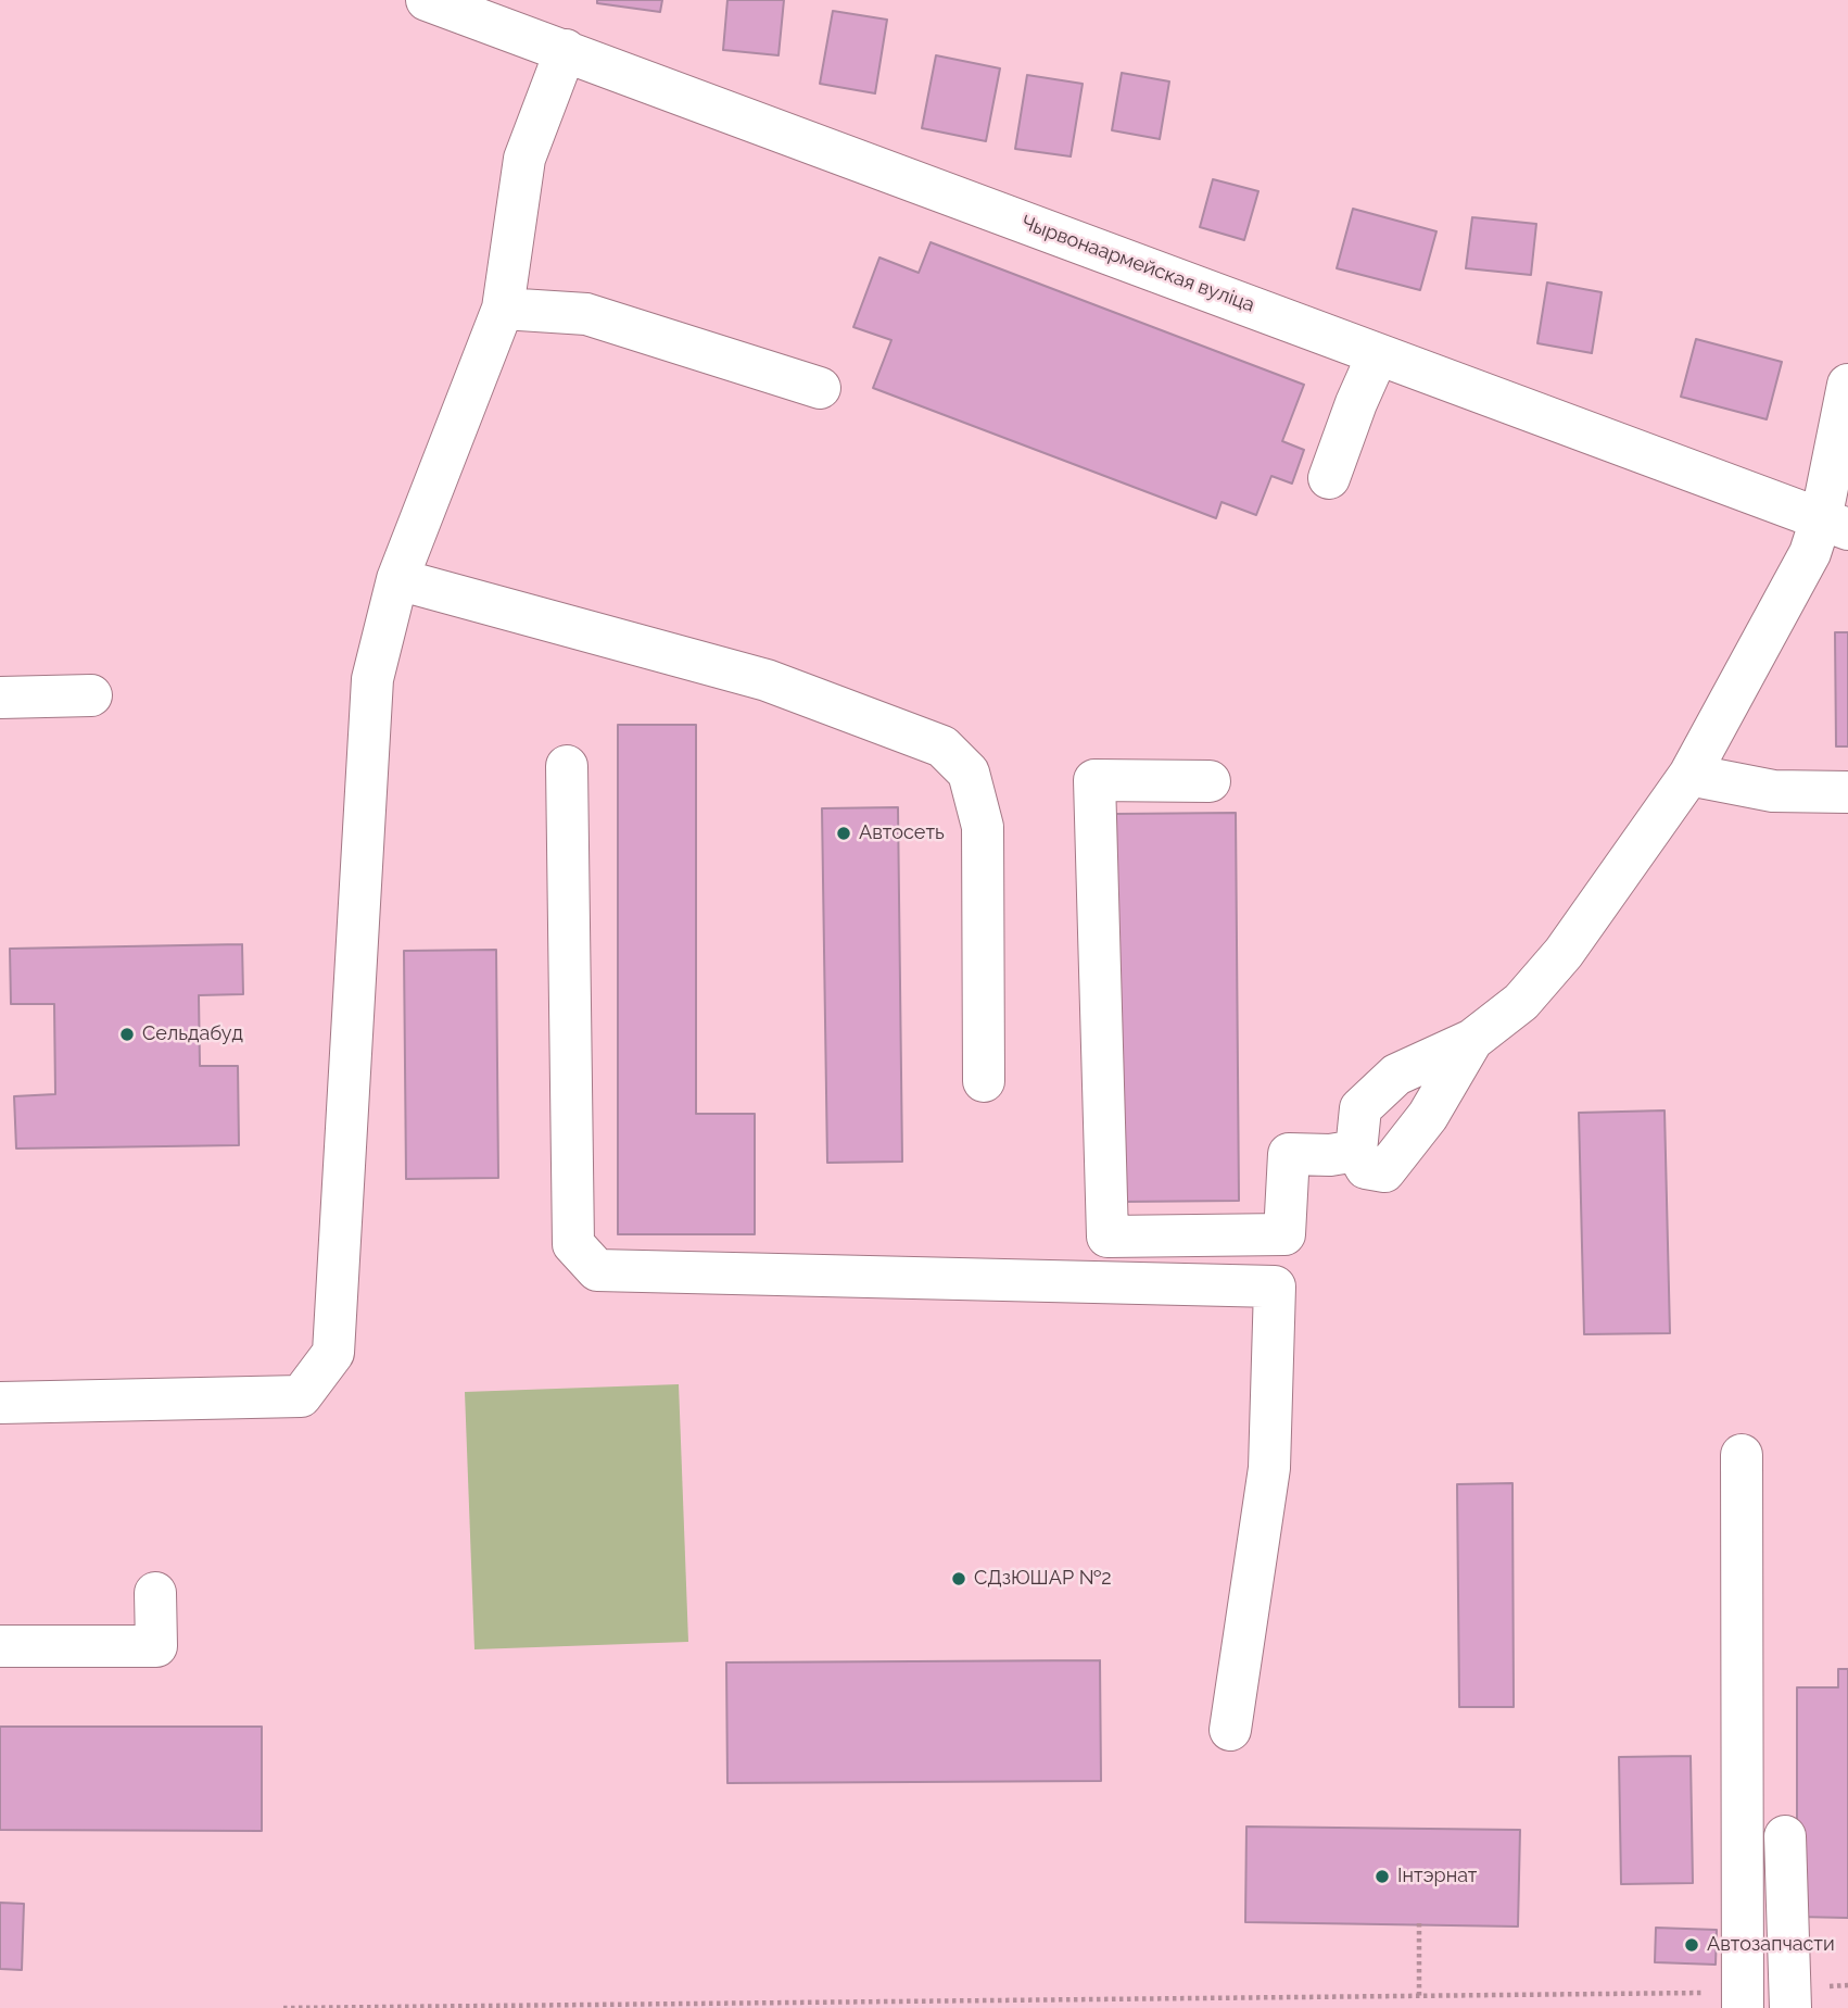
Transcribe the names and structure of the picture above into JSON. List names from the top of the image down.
{
  "streets": {
    "street": ["Чырвонаармейская вуліца"]
  },
  "places": [
    "Автосеть",
    "Сельдабуд",
    "СДзЮШАР №2",
    "Інтэрнат",
    "Автозапчасти"
  ]
}
